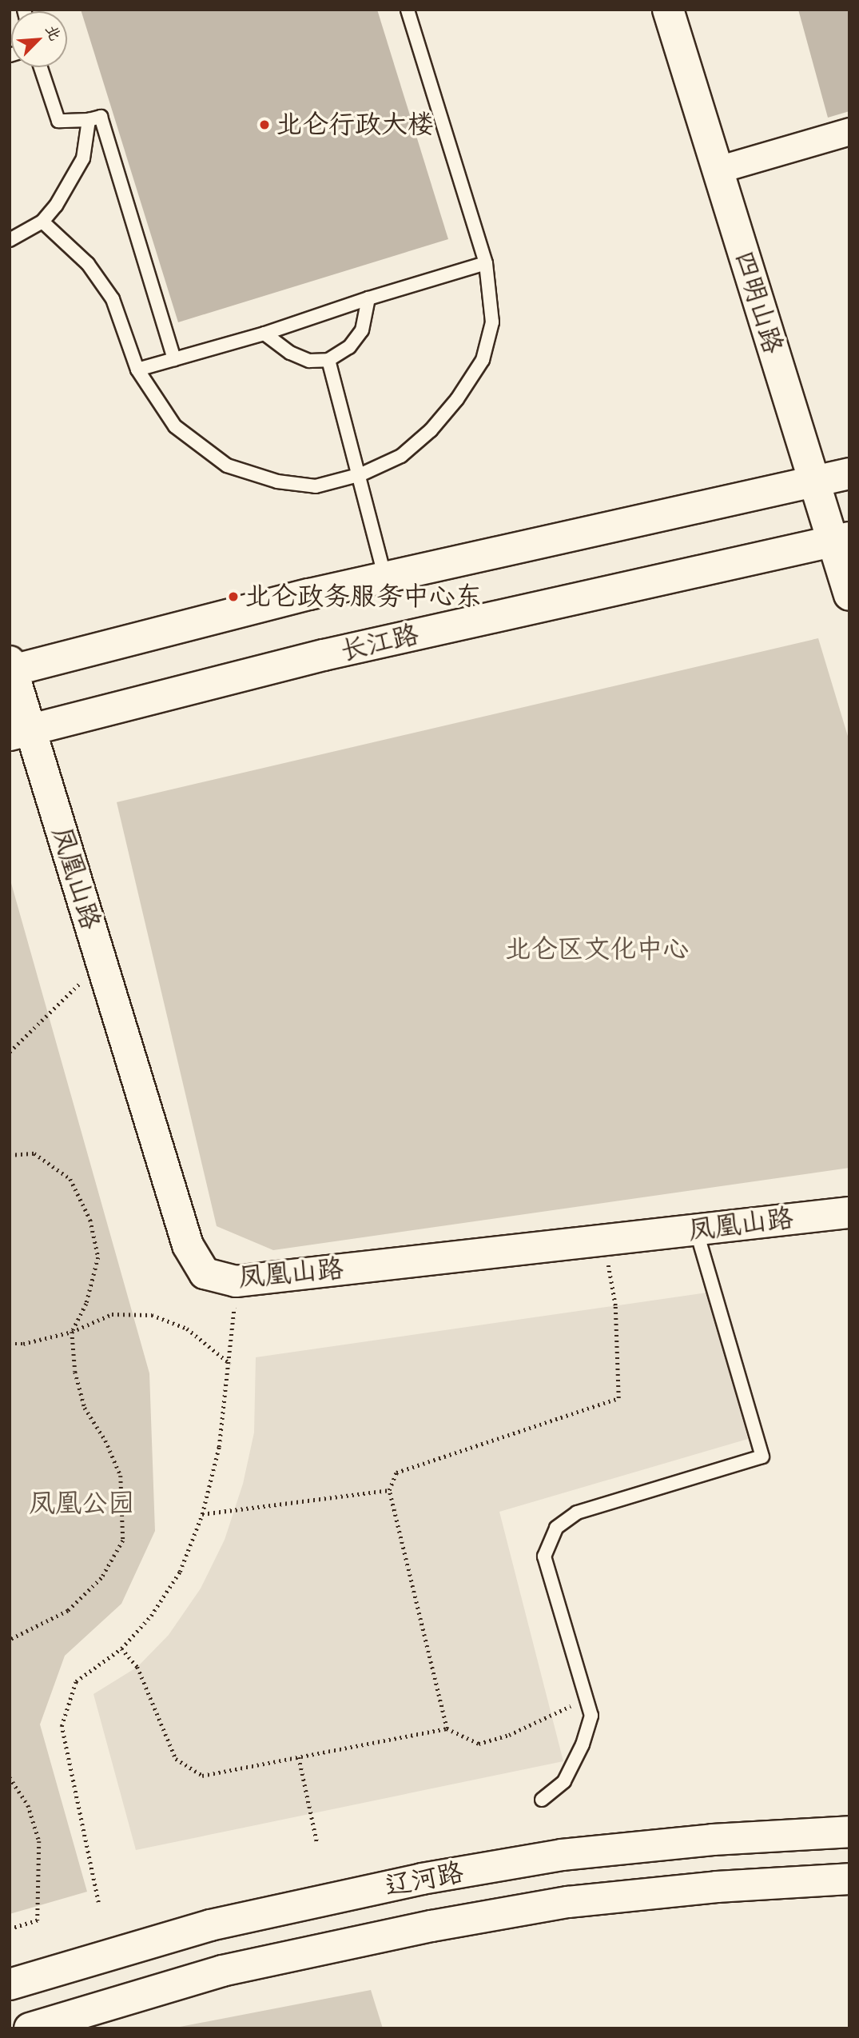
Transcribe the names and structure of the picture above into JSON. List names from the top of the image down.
{
  "streets": {
    "main road": [
      "四明山路",
      "长江路",
      "凤凰山路",
      "辽河路"
    ]
  },
  "crossings": [
    ["四明山路", "长江路"],
    ["长江路", "凤凰山路"]
  ],
  "parks": ["北仑区文化中心", "凤凰公园"],
  "places": ["北仑行政大楼", "北仑政务服务中心东"],
  "north": "top right"
}
